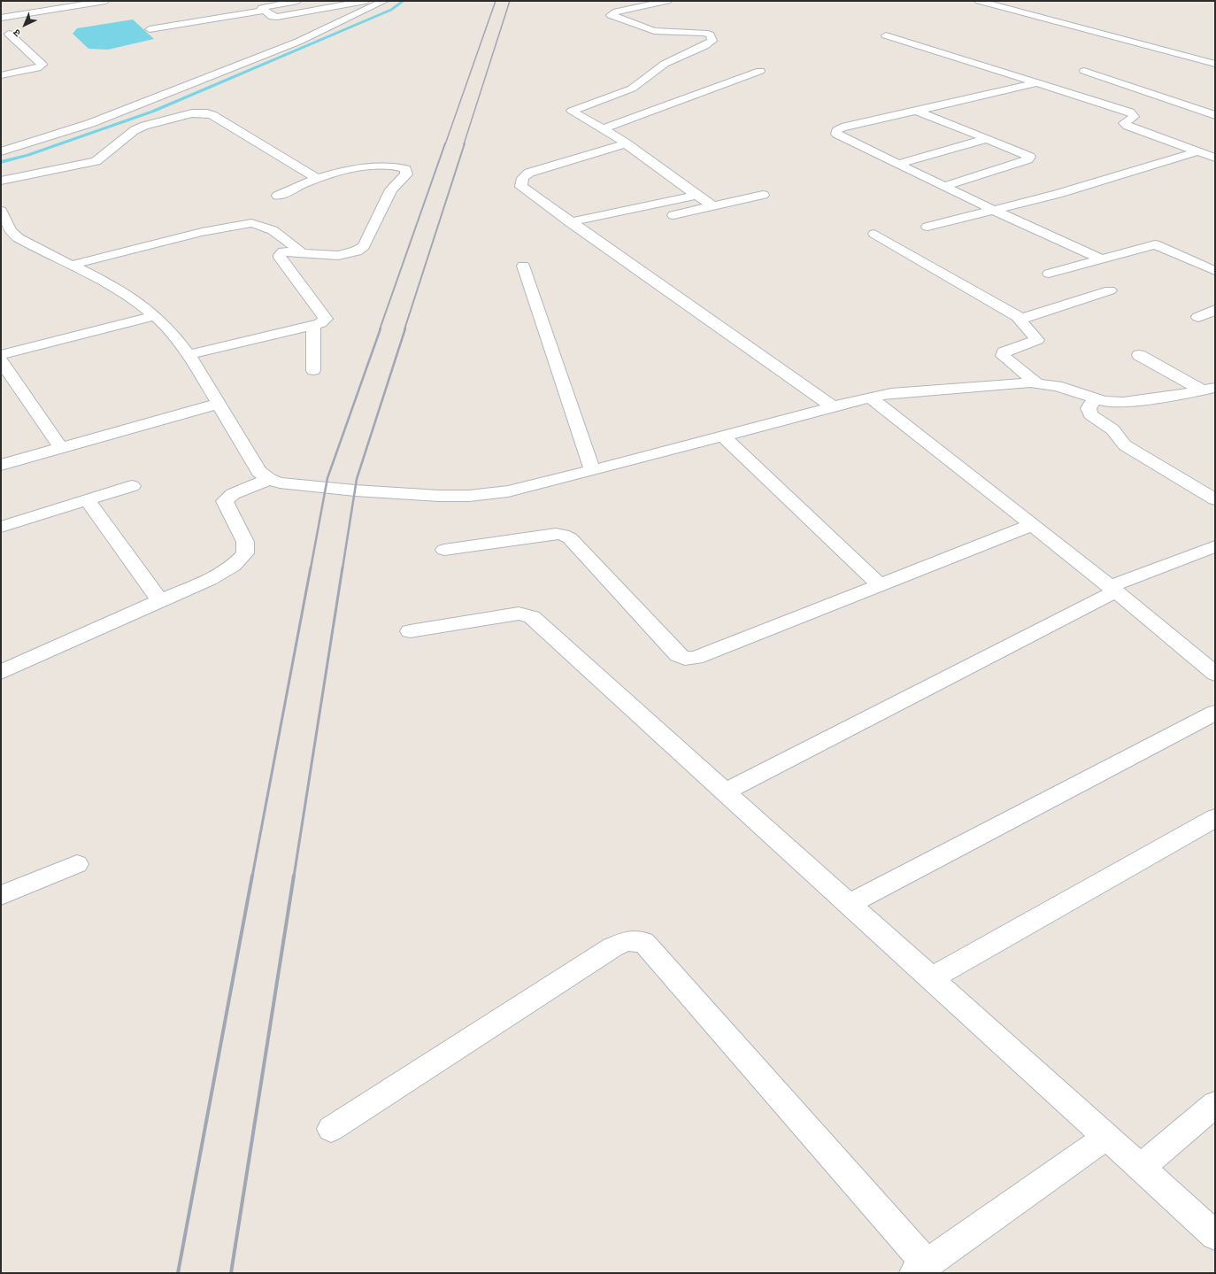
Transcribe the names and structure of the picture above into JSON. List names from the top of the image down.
{
  "north": "bottom left"
}
